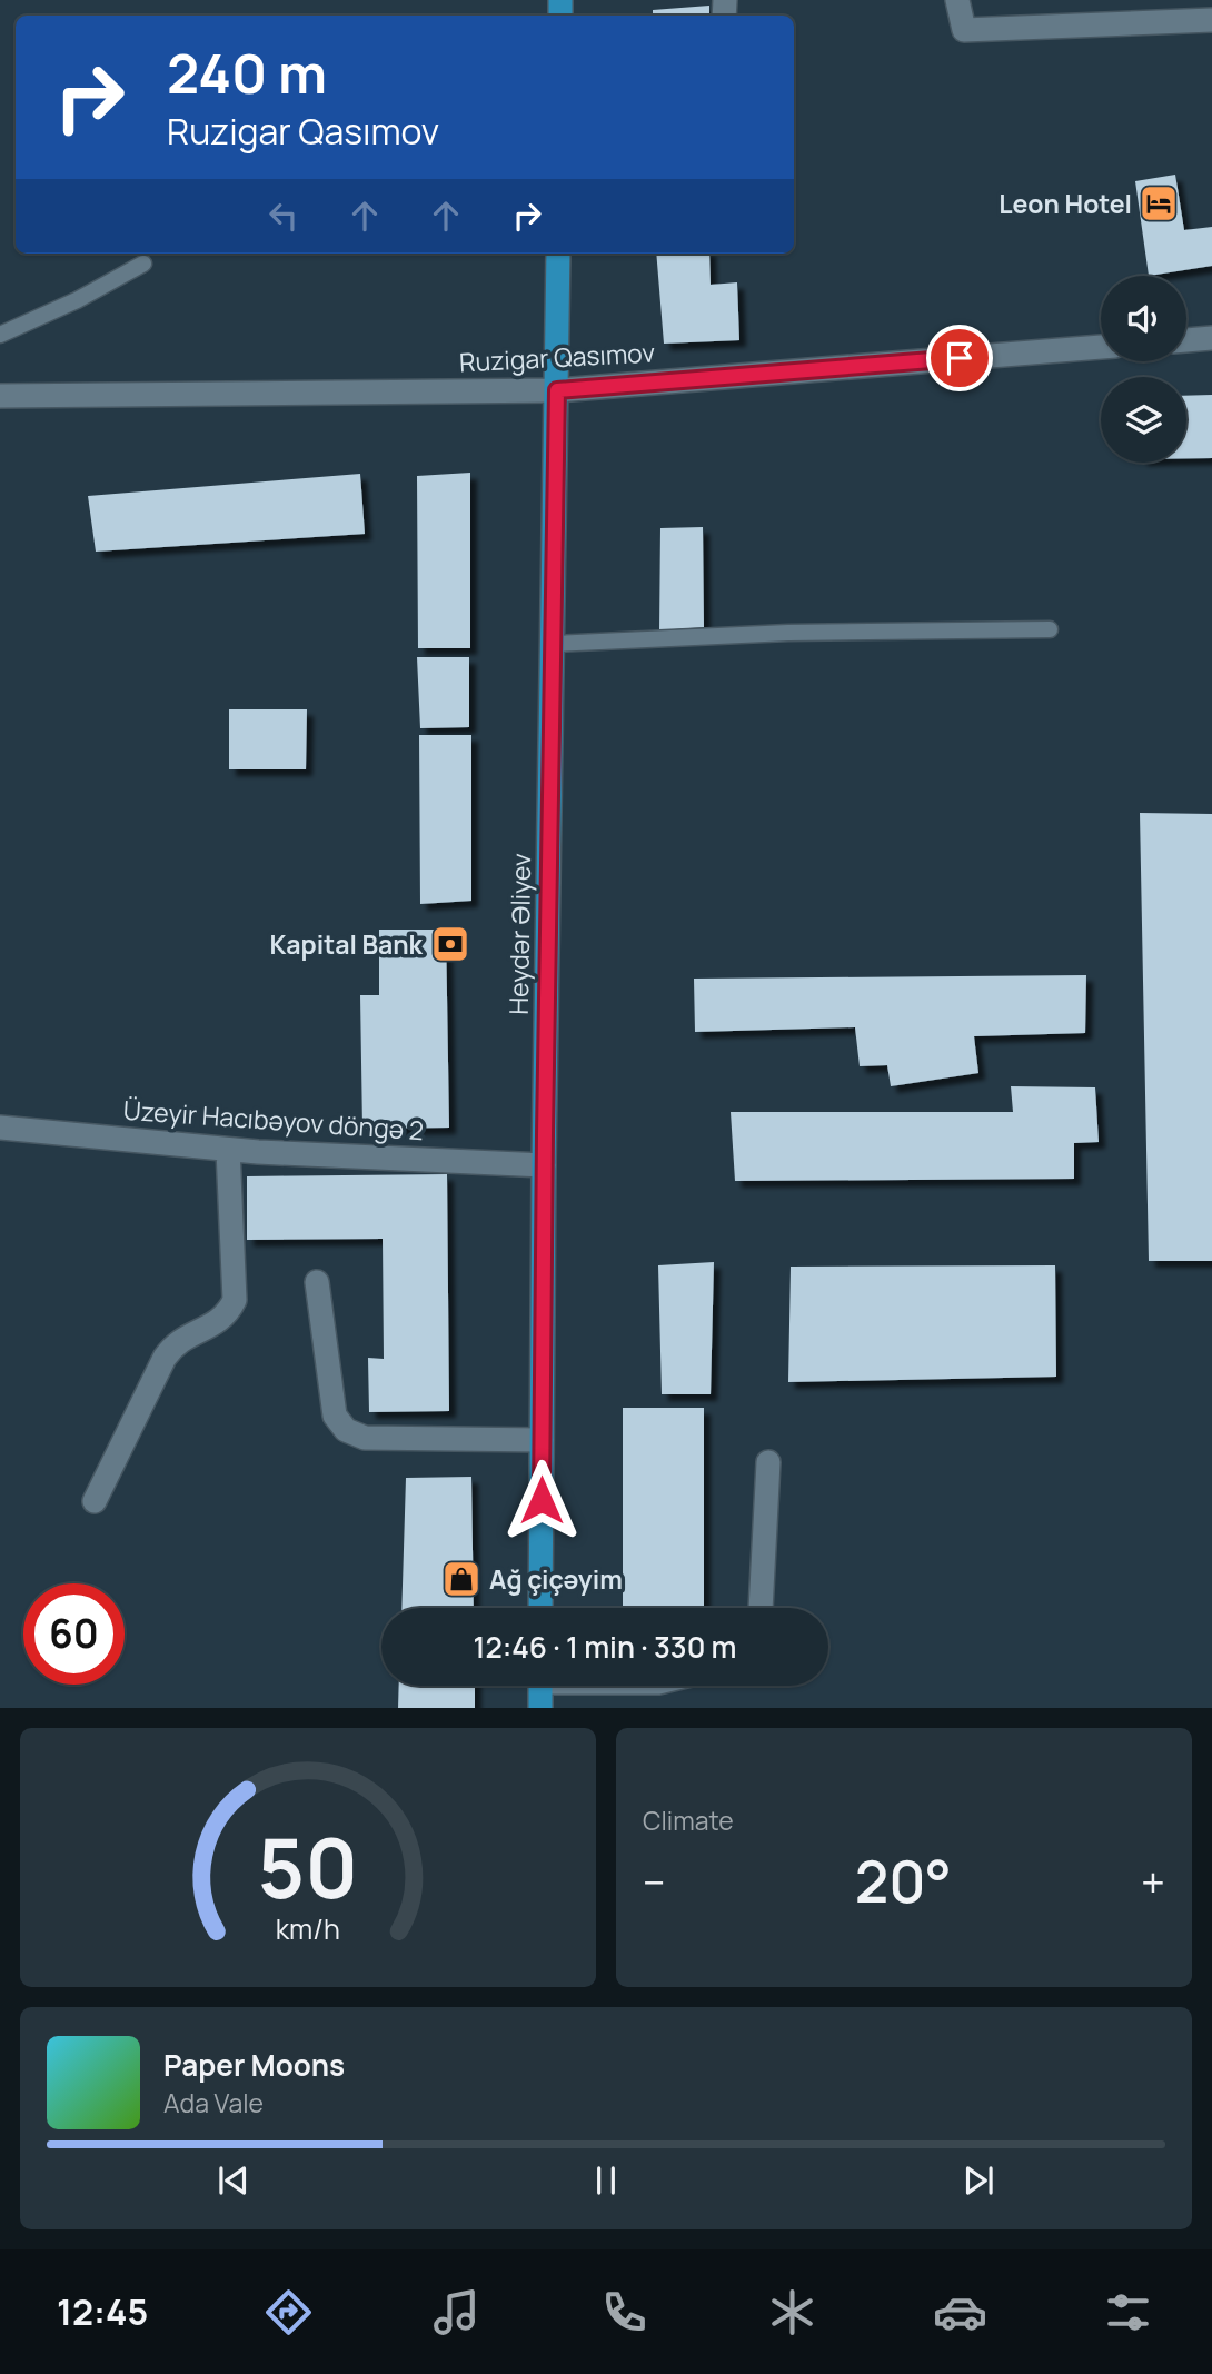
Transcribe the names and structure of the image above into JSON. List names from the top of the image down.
{
  "streets": {
    "main road": ["Heydər Əliyev"],
    "street": ["Ruzigar Qasımov", "Üzeyir Hacıbəyov döngə 2"]
  },
  "crossings": [
    ["Ruzigar Qasımov", "Heydər Əliyev"],
    ["Heydər Əliyev", "Üzeyir Hacıbəyov döngə 2"]
  ],
  "places": {
    "hotel": ["Leon Hotel"],
    "bank": ["Kapital Bank"],
    "shop": ["Ağ çiçəyim"]
  },
  "page": {
    "turn": ["240 m", "Ruzigar Qasımov"],
    "limit": "60",
    "trip": "12:46 · 1 min · 330 m",
    "tile": "Climate",
    "heat": ["−", "20°", "+"],
    "song": ["Paper Moons", "Ada Vale"],
    "tabs": "12:45",
    "gauge": ["50", "km/h"]
  }
}
